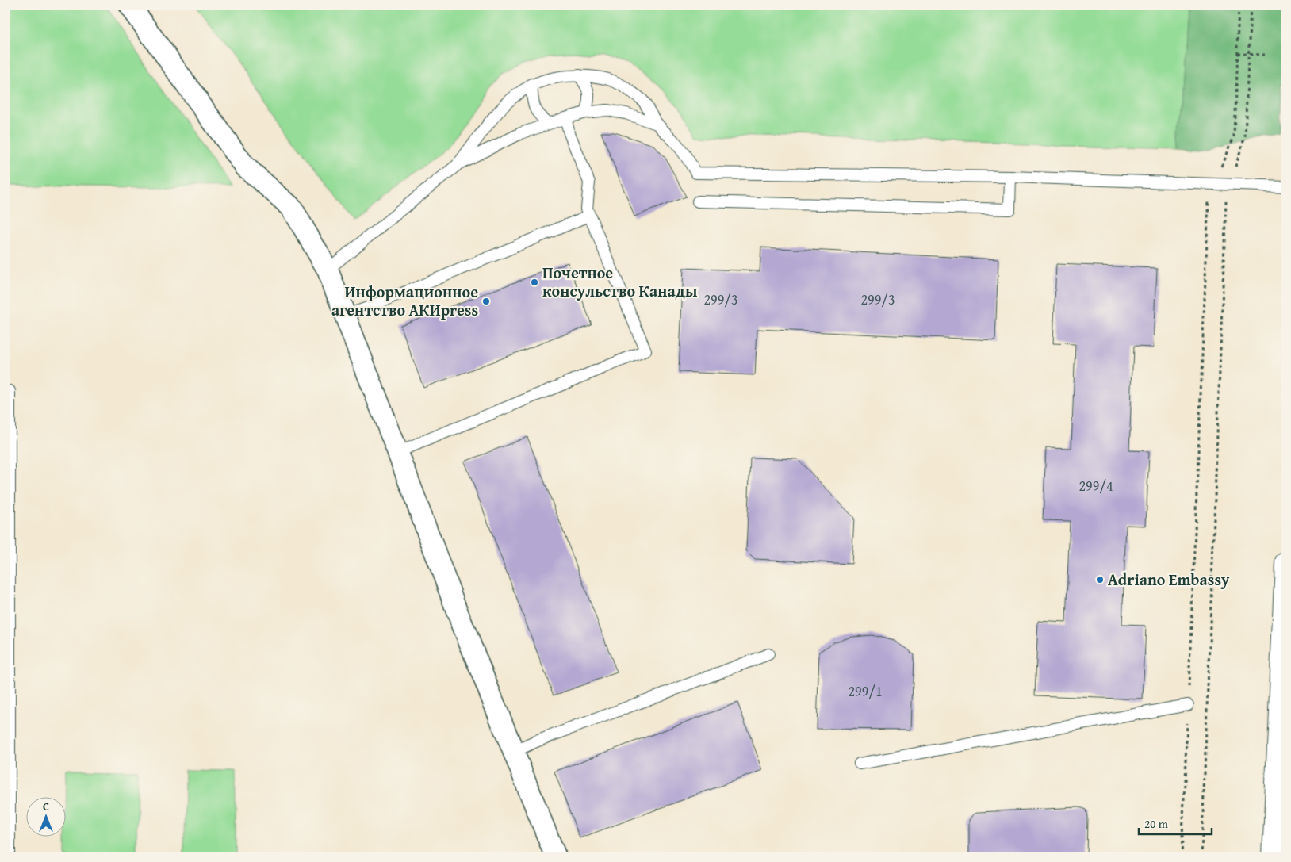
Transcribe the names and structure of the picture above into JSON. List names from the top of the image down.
{
  "places": ["Почетное консульство Канады", "Информационное агентство АКИpress", "Adriano Embassy"],
  "house_numbers": [
    "299/3",
    "299/3",
    "299/4",
    "299/1"
  ],
  "scale_bar": "20 m",
  "north": "top"
}
